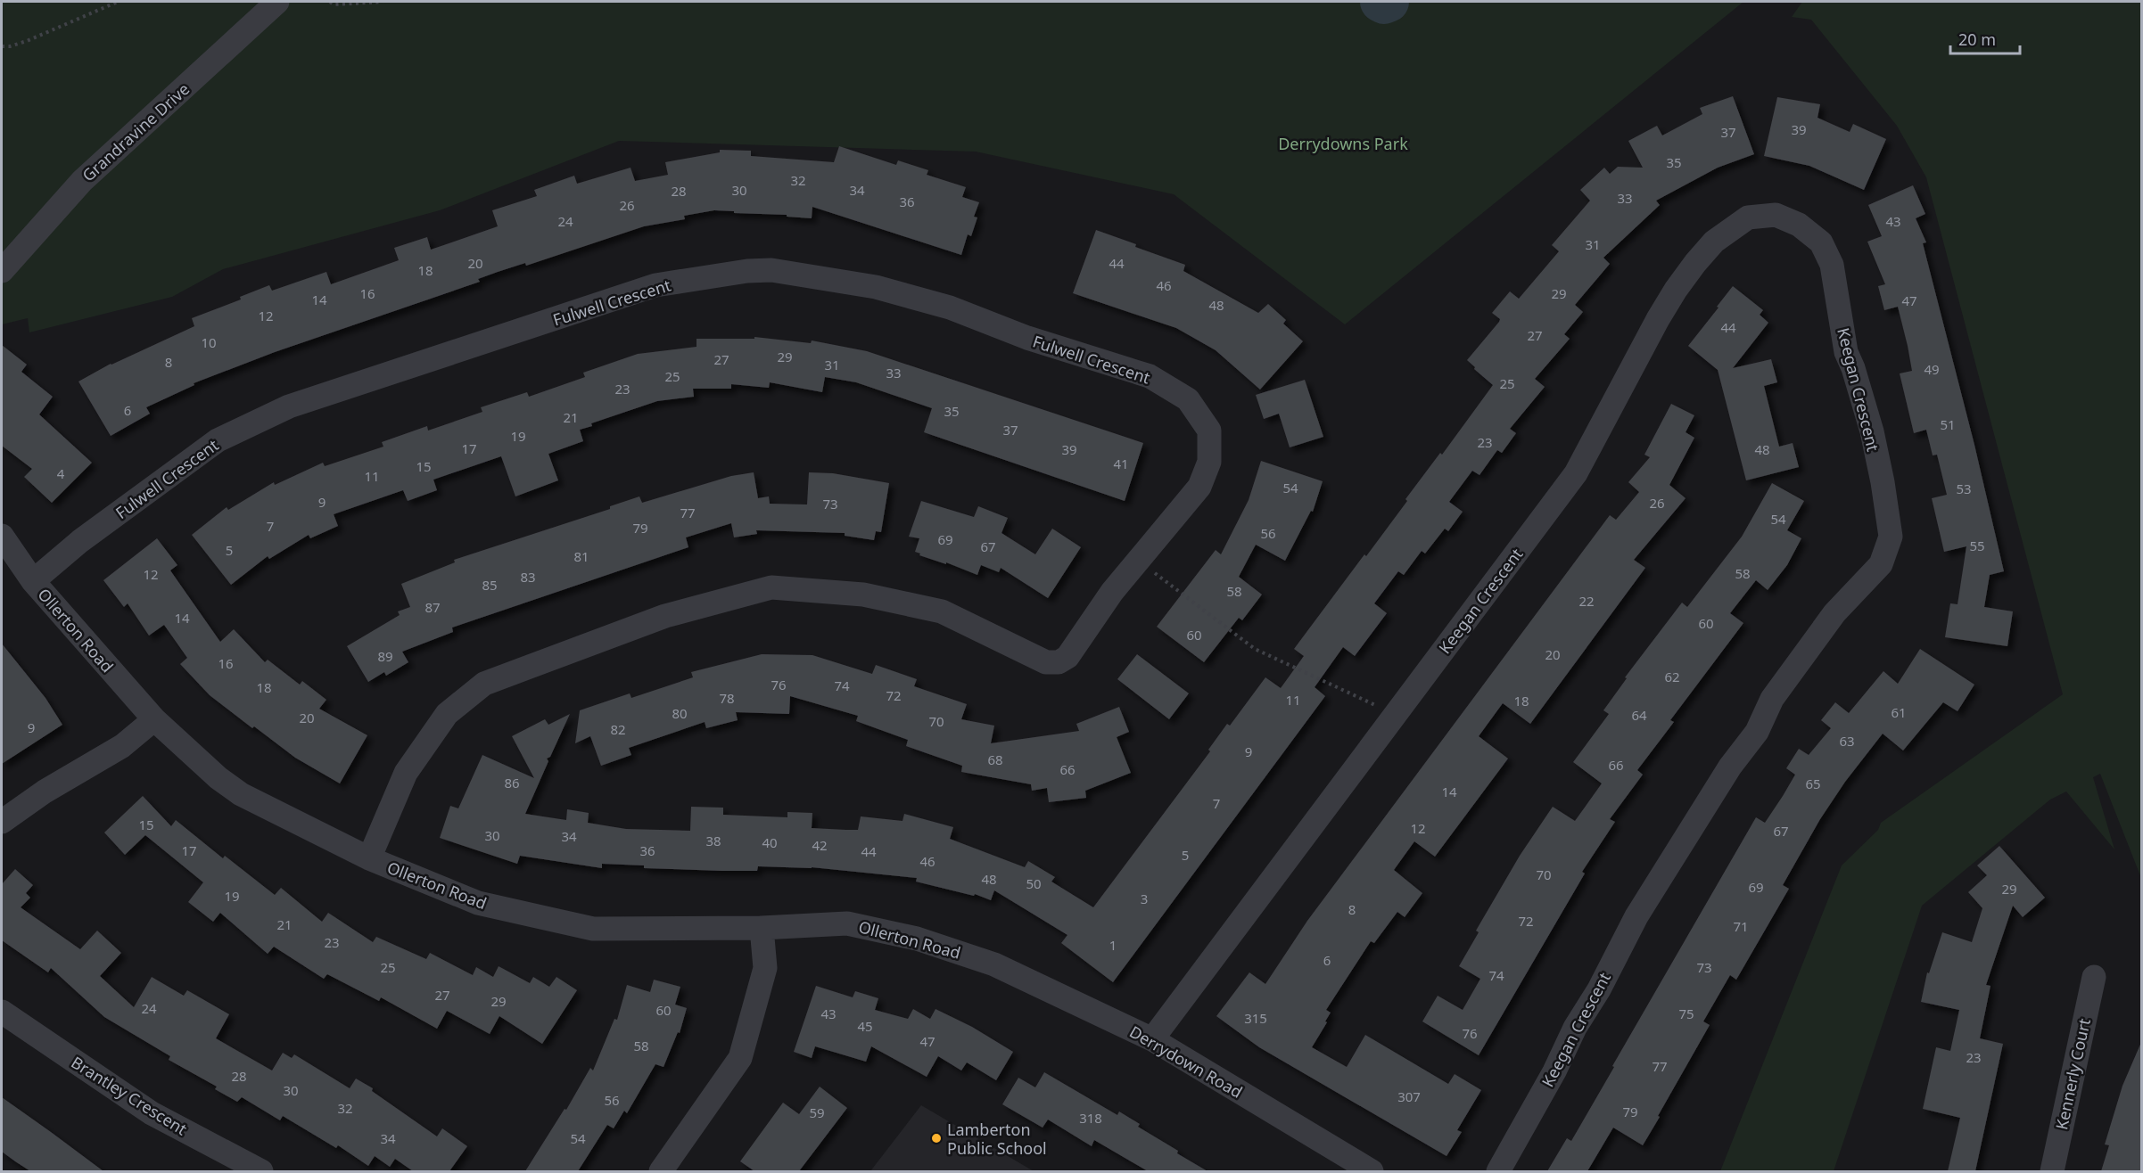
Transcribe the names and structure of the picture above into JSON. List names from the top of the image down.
{
  "streets": {
    "street": [
      "Grandravine Drive",
      "Fulwell Crescent",
      "Keegan Crescent",
      "Ollerton Road",
      "Derrydown Road",
      "Kennerly Court",
      "Brantley Crescent"
    ]
  },
  "crossings": [
    ["Fulwell Crescent", "Ollerton Road"],
    ["Keegan Crescent", "Derrydown Road"],
    ["Ollerton Road", "Derrydown Road"]
  ],
  "parks": ["Derrydowns Park"],
  "places": ["Lamberton Public School"],
  "house_numbers": [
    "39",
    "37",
    "35",
    "32",
    "30",
    "34",
    "28",
    "33",
    "36",
    "26",
    "24",
    "43",
    "31",
    "20",
    "44",
    "18",
    "46",
    "16",
    "29",
    "14",
    "47",
    "48",
    "12",
    "44",
    "27",
    "10",
    "29",
    "27",
    "8",
    "31",
    "49",
    "33",
    "25",
    "25",
    "23",
    "6",
    "35",
    "21",
    "51",
    "37",
    "19",
    "23",
    "17",
    "39",
    "48",
    "41",
    "15",
    "4",
    "11",
    "54",
    "53",
    "9",
    "26",
    "73",
    "77",
    "54",
    "7",
    "79",
    "56",
    "69",
    "55",
    "67",
    "5",
    "81",
    "58",
    "12",
    "83",
    "85",
    "58",
    "22",
    "87",
    "14",
    "60",
    "60",
    "20",
    "89",
    "16",
    "62",
    "76",
    "74",
    "18",
    "72",
    "78",
    "11",
    "18",
    "61",
    "80",
    "64",
    "20",
    "70",
    "9",
    "82",
    "63",
    "9",
    "68",
    "66",
    "66",
    "86",
    "65",
    "14",
    "7",
    "15",
    "12",
    "67",
    "30",
    "34",
    "38",
    "40",
    "42",
    "17",
    "36",
    "44",
    "5",
    "46",
    "70",
    "48",
    "50",
    "69",
    "29",
    "19",
    "3",
    "8",
    "72",
    "21",
    "71",
    "23",
    "1",
    "6",
    "25",
    "73",
    "74",
    "27",
    "29",
    "24",
    "60",
    "43",
    "75",
    "315",
    "45",
    "76",
    "47",
    "58",
    "23",
    "77",
    "28",
    "30",
    "307",
    "56",
    "32",
    "79",
    "59",
    "318",
    "34",
    "54"
  ],
  "scale_bar": "20 m"
}
